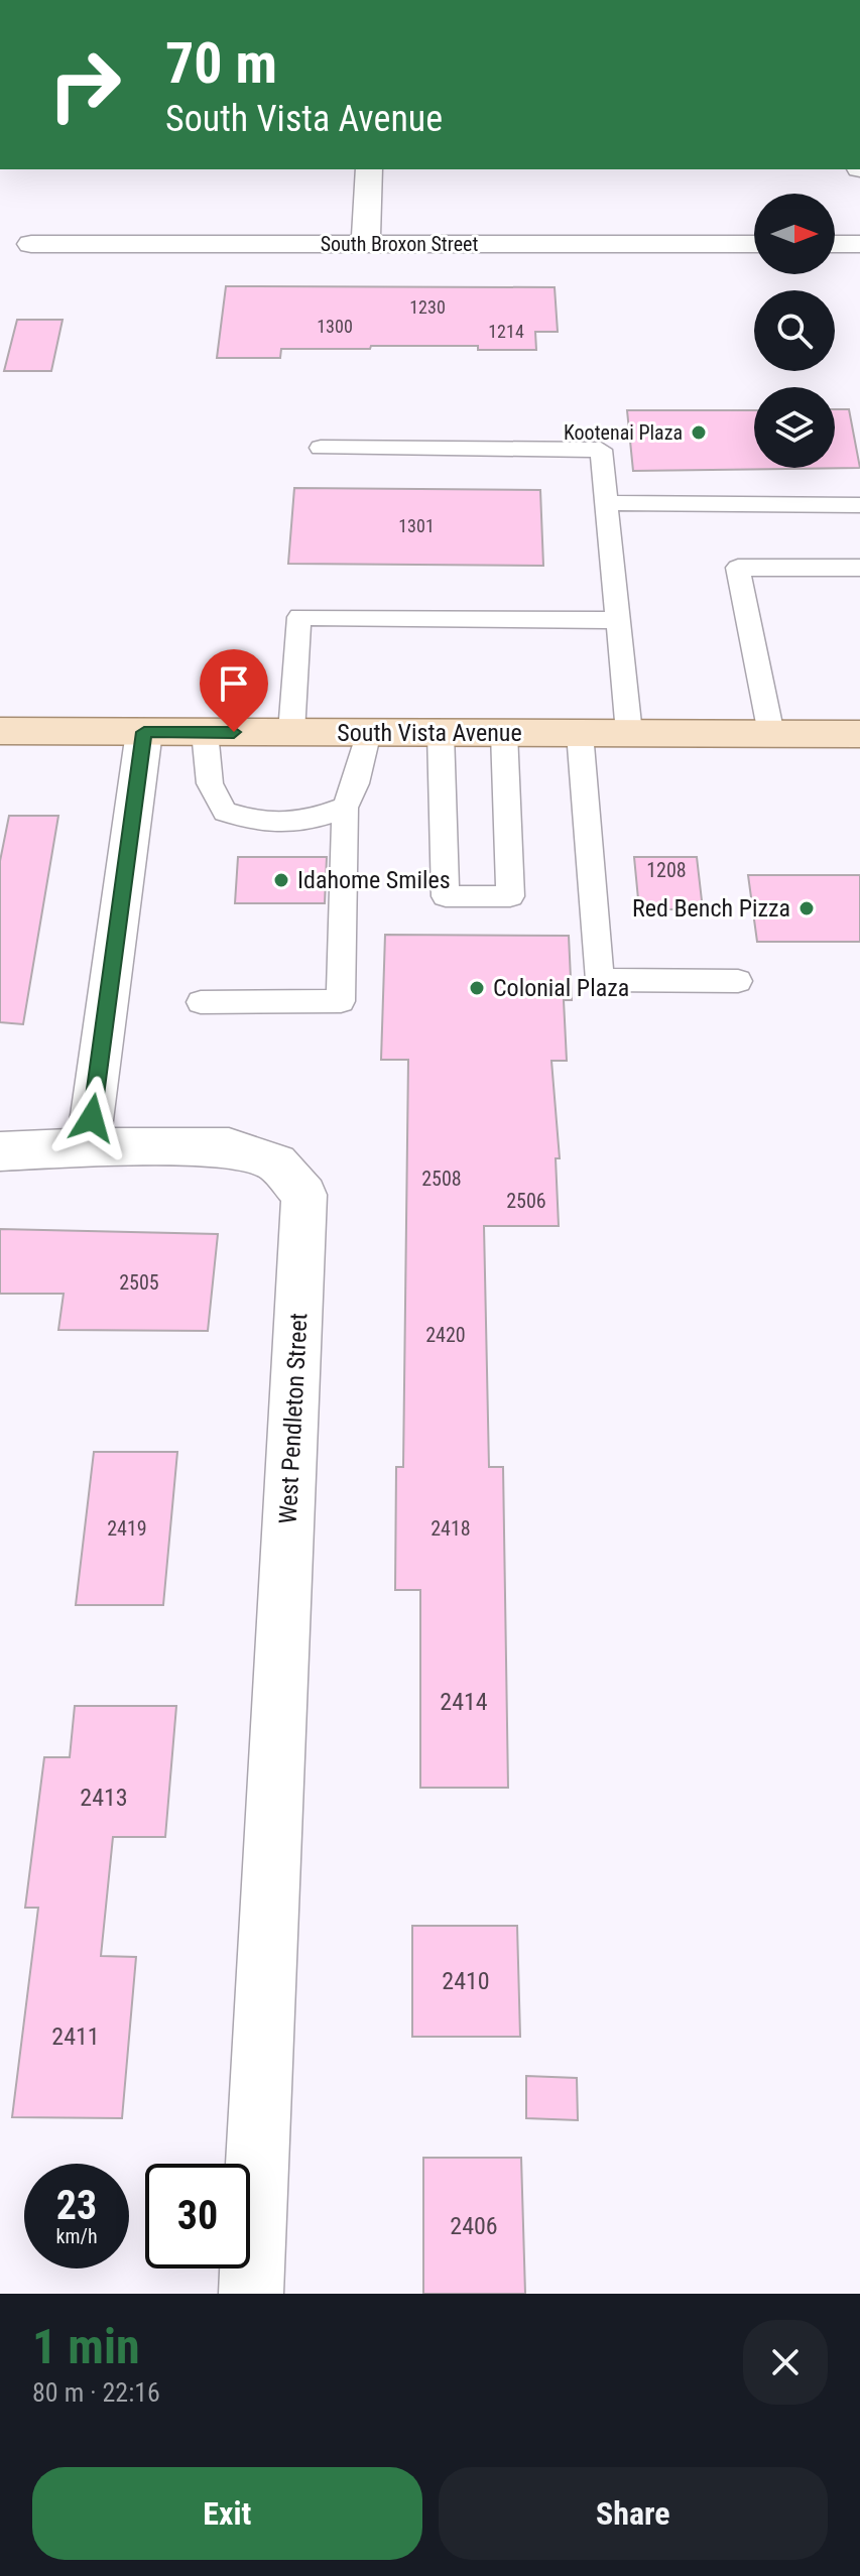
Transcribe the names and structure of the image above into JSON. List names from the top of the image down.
{
  "streets": {
    "main road": ["South Vista Avenue"],
    "street": ["South Broxon Street", "West Pendleton Street"]
  },
  "places": [
    "Kootenai Plaza",
    "Idahome Smiles",
    "Red Bench Pizza",
    "Colonial Plaza"
  ],
  "house_numbers": [
    "1230",
    "1300",
    "1214",
    "1301",
    "1208",
    "2508",
    "2506",
    "2505",
    "2420",
    "2419",
    "2418",
    "2414",
    "2413",
    "2410",
    "2411",
    "2406"
  ],
  "north": "right",
  "page": {
    "turn": ["70 m", "South Vista Avenue"],
    "speed": "23 km/h",
    "limit": "30",
    "heading": ["1 min", "80 m · 22:16"],
    "buttons": ["Exit", "Share"]
  }
}
